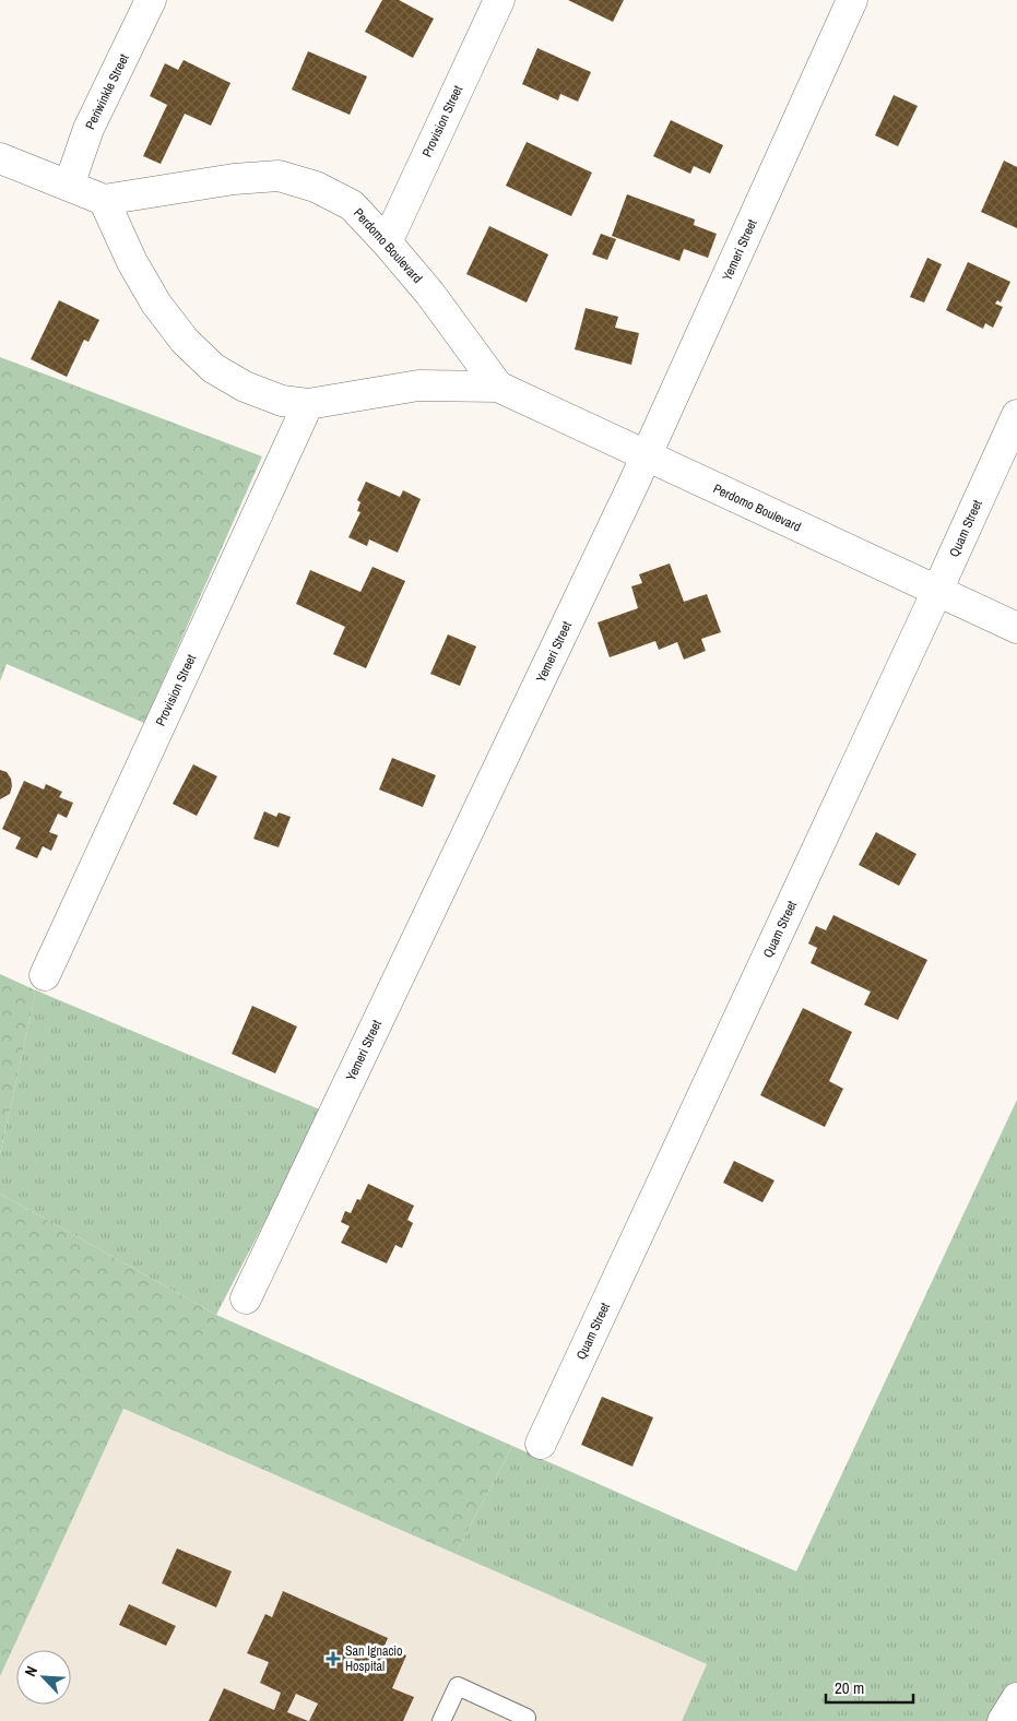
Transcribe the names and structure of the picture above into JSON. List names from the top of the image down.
{
  "streets": {
    "street": [
      "Periwinkle Street",
      "Provision Street",
      "Perdomo Boulevard",
      "Yemeri Street",
      "Quam Street"
    ]
  },
  "crossings": [
    ["Provision Street", "Perdomo Boulevard"],
    ["Perdomo Boulevard", "Yemeri Street"],
    ["Perdomo Boulevard", "Quam Street"]
  ],
  "places": {
    "health": ["San Ignacio Hospital"]
  },
  "scale_bar": "20 m",
  "north": "top left"
}
